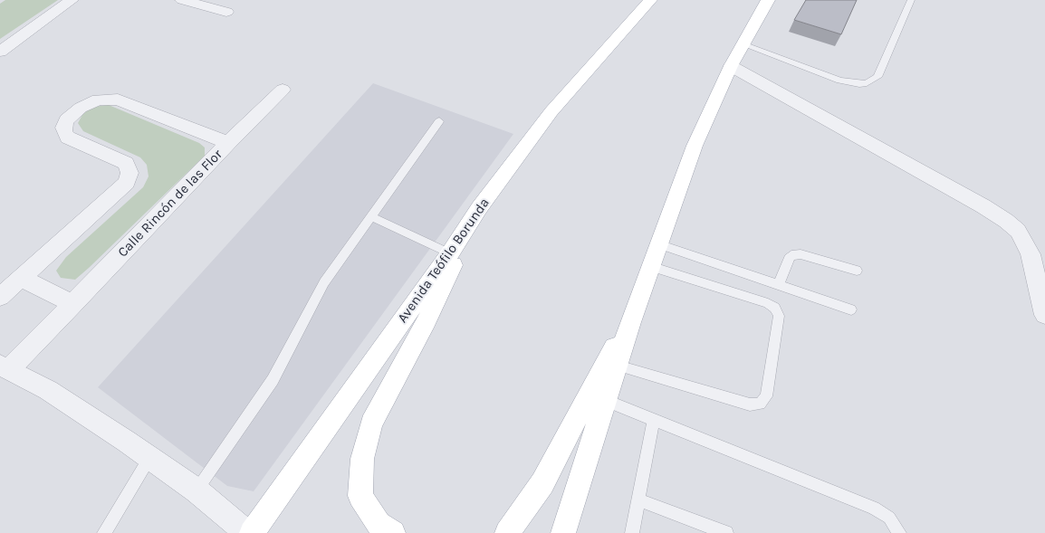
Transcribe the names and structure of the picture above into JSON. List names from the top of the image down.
{
  "streets": {
    "main road": ["Avenida Teófilo Borunda"],
    "street": ["Calle Rincón de las Flor"]
  }
}
